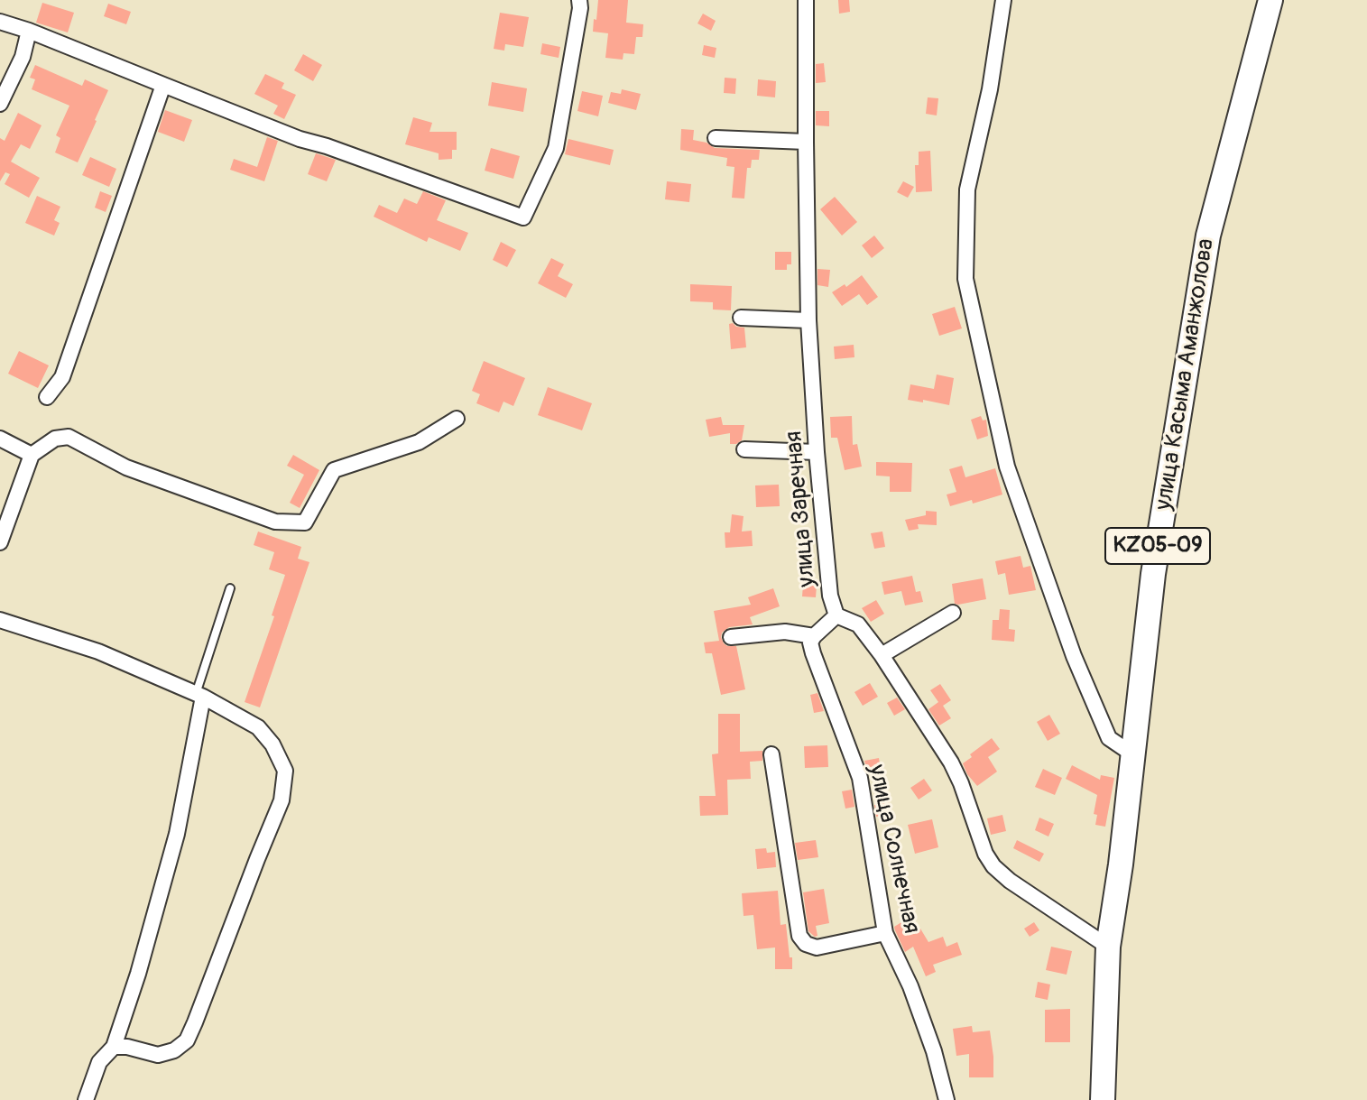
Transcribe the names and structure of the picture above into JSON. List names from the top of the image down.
{
  "streets": {
    "main road": ["улица Касыма Аманжолова", "KZ05-09"],
    "street": ["улица Заречная", "улица Солнечная"]
  },
  "crossings": [
    ["улица Касыма Аманжолова", "улица Заречная"]
  ]
}
